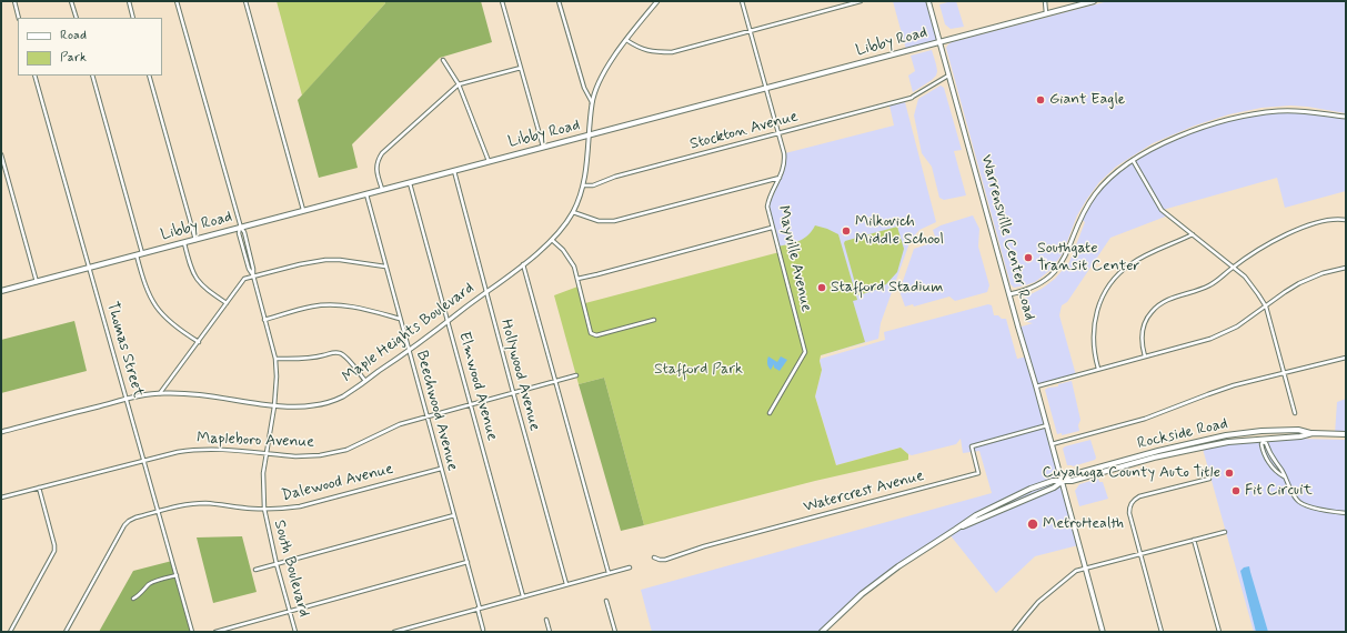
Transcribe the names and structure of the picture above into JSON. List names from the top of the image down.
{
  "streets": {
    "main road": ["Libby Road", "Warrensville Center Road", "Rockside Road"],
    "street": [
      "Stockton Avenue",
      "Mayville Avenue",
      "Maple Heights Boulevard",
      "Thomas Street",
      "Hollywood Avenue",
      "Elmwood Avenue",
      "Beechwood Avenue",
      "Mapleboro Avenue",
      "Dalewood Avenue",
      "Watercrest Avenue",
      "South Boulevard"
    ]
  },
  "crossings": [
    ["Libby Road", "Warrensville Center Road"],
    ["Libby Road", "Mayville Avenue"],
    ["Libby Road", "Maple Heights Boulevard"],
    ["Libby Road", "Thomas Street"],
    ["Libby Road", "Hollywood Avenue"],
    ["Libby Road", "Elmwood Avenue"],
    ["Libby Road", "Beechwood Avenue"],
    ["Libby Road", "South Boulevard"],
    ["Stockton Avenue", "Warrensville Center Road"],
    ["Stockton Avenue", "Mayville Avenue"],
    ["Stockton Avenue", "Maple Heights Boulevard"],
    ["Warrensville Center Road", "Rockside Road"],
    ["Warrensville Center Road", "Watercrest Avenue"],
    ["Maple Heights Boulevard", "Thomas Street"],
    ["Maple Heights Boulevard", "Hollywood Avenue"],
    ["Maple Heights Boulevard", "Elmwood Avenue"],
    ["Maple Heights Boulevard", "Beechwood Avenue"],
    ["Maple Heights Boulevard", "South Boulevard"],
    ["Thomas Street", "Mapleboro Avenue"],
    ["Thomas Street", "Dalewood Avenue"],
    ["Hollywood Avenue", "Mapleboro Avenue"],
    ["Elmwood Avenue", "Mapleboro Avenue"],
    ["Beechwood Avenue", "Mapleboro Avenue"],
    ["Beechwood Avenue", "Dalewood Avenue"],
    ["Mapleboro Avenue", "South Boulevard"],
    ["Dalewood Avenue", "South Boulevard"]
  ],
  "parks": ["Stafford Park"],
  "places": [
    "Giant Eagle",
    "Milkovich Middle School",
    "Southgate Transit Center",
    "Stafford Stadium",
    "Cuyahoga County Auto Title",
    "Fit Circuit",
    "MetroHealth"
  ],
  "legend": ["Road", "Park"]
}
